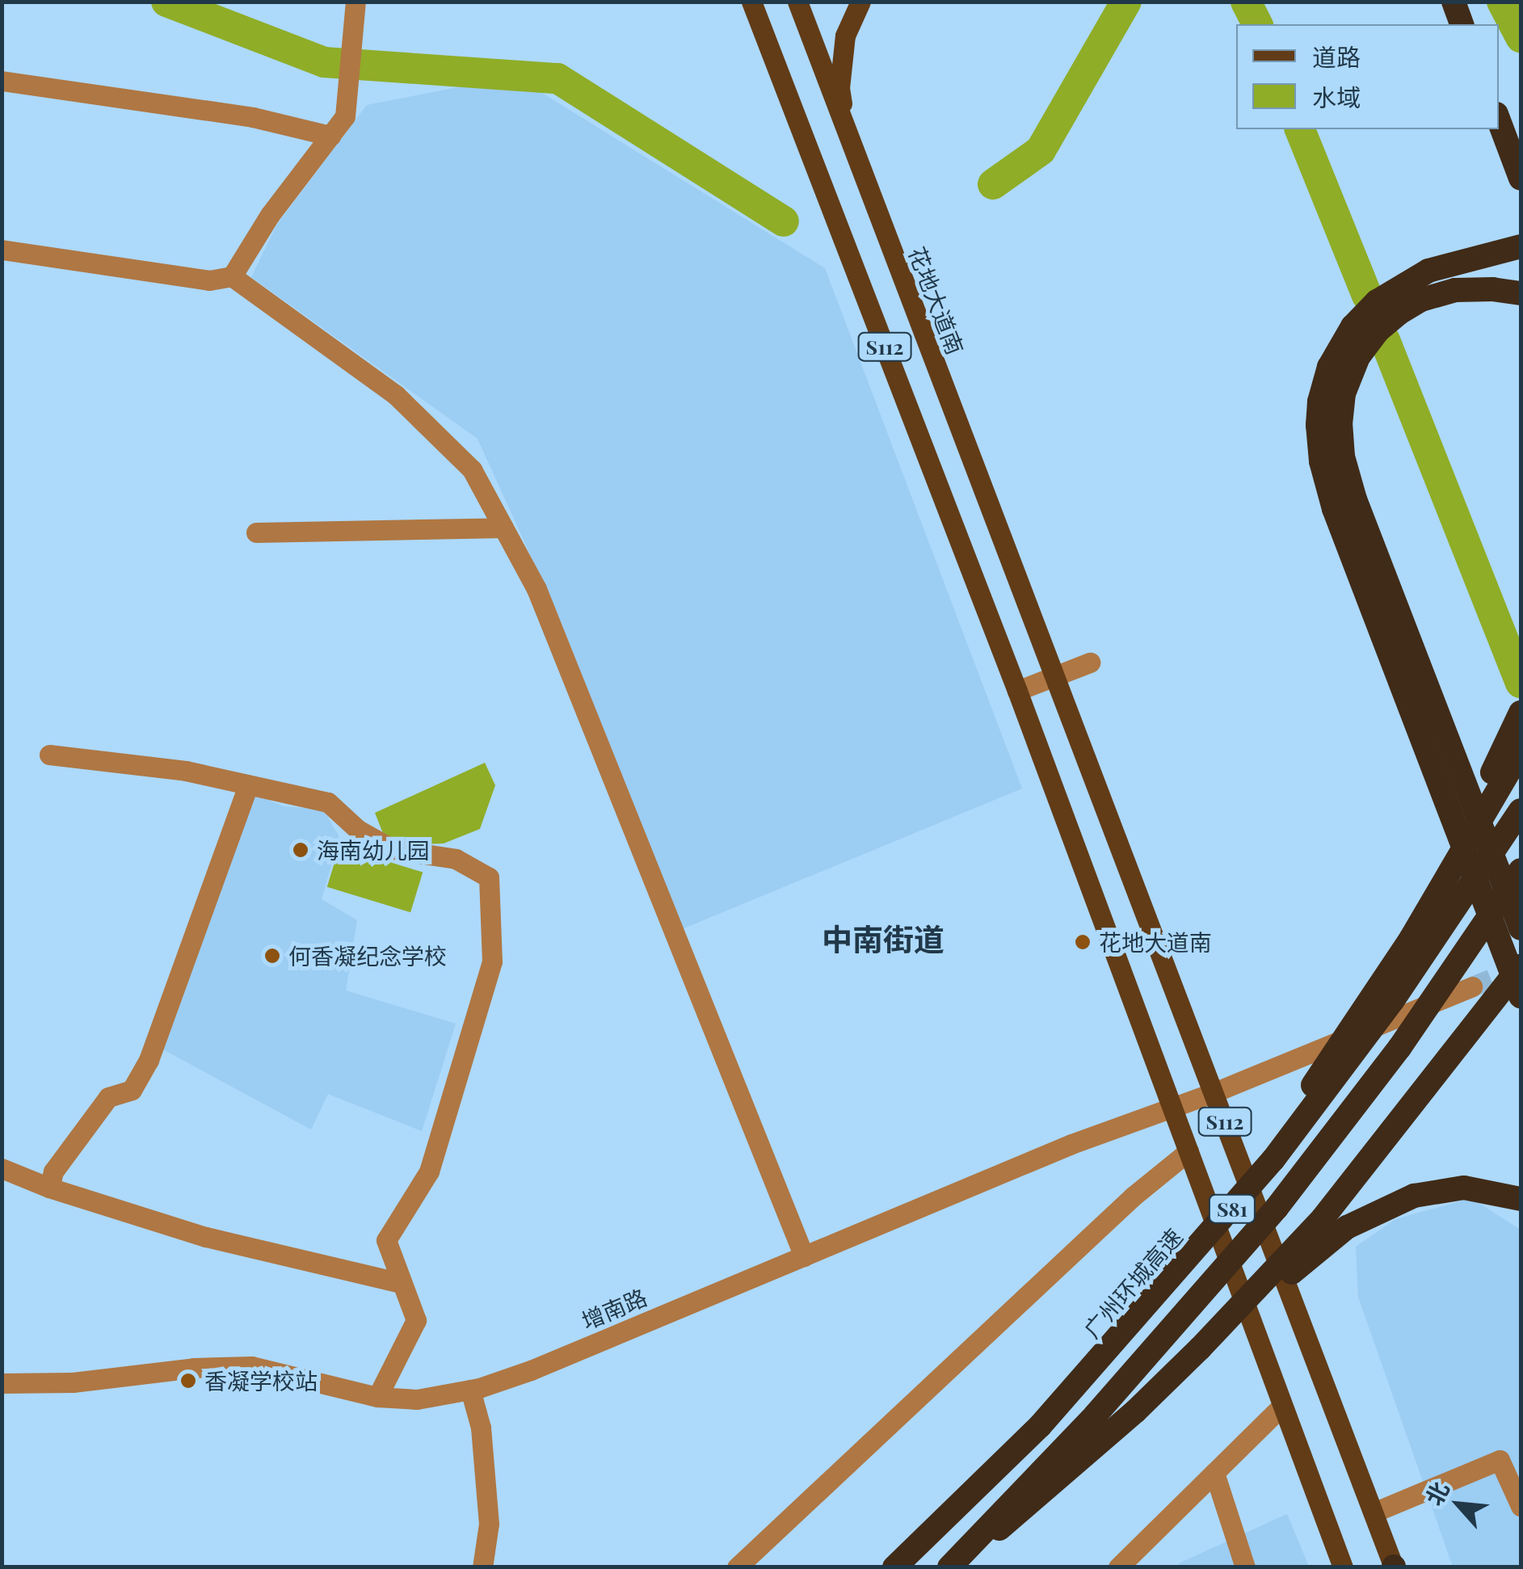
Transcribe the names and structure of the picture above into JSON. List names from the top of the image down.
{
  "streets": {
    "highway": ["S81", "广州环城高速"],
    "main road": ["花地大道南", "S112"],
    "street": ["增南路"]
  },
  "crossings": [
    ["花地大道南", "增南路"],
    ["S112", "增南路"]
  ],
  "districts": ["中南街道"],
  "places": [
    "海南幼儿园",
    "花地大道南",
    "何香凝纪念学校",
    "香凝学校站"
  ],
  "legend": ["道路", "水域"],
  "north": "top left"
}
